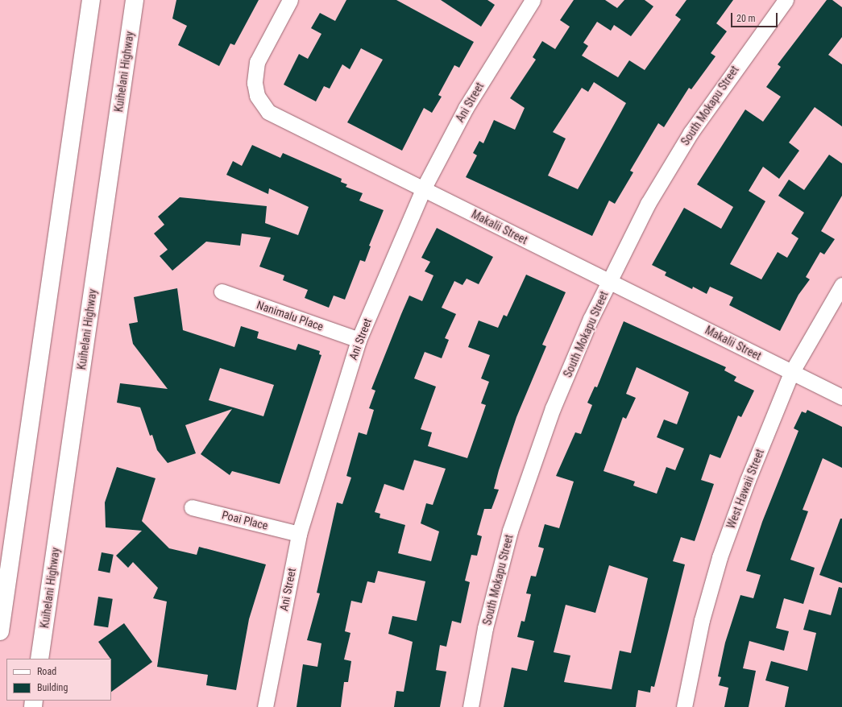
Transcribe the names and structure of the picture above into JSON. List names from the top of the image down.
{
  "streets": {
    "main road": ["Kuihelani Highway"],
    "street": [
      "Ani Street",
      "South Mokapu Street",
      "Makalii Street",
      "Nanimalu Place",
      "West Hawaii Street",
      "Poai Place"
    ]
  },
  "crossings": [
    ["Ani Street", "Makalii Street"],
    ["Ani Street", "Nanimalu Place"],
    ["Ani Street", "Poai Place"],
    ["South Mokapu Street", "Makalii Street"],
    ["Makalii Street", "West Hawaii Street"]
  ],
  "legend": ["Road", "Building"],
  "scale_bar": "20 m"
}
